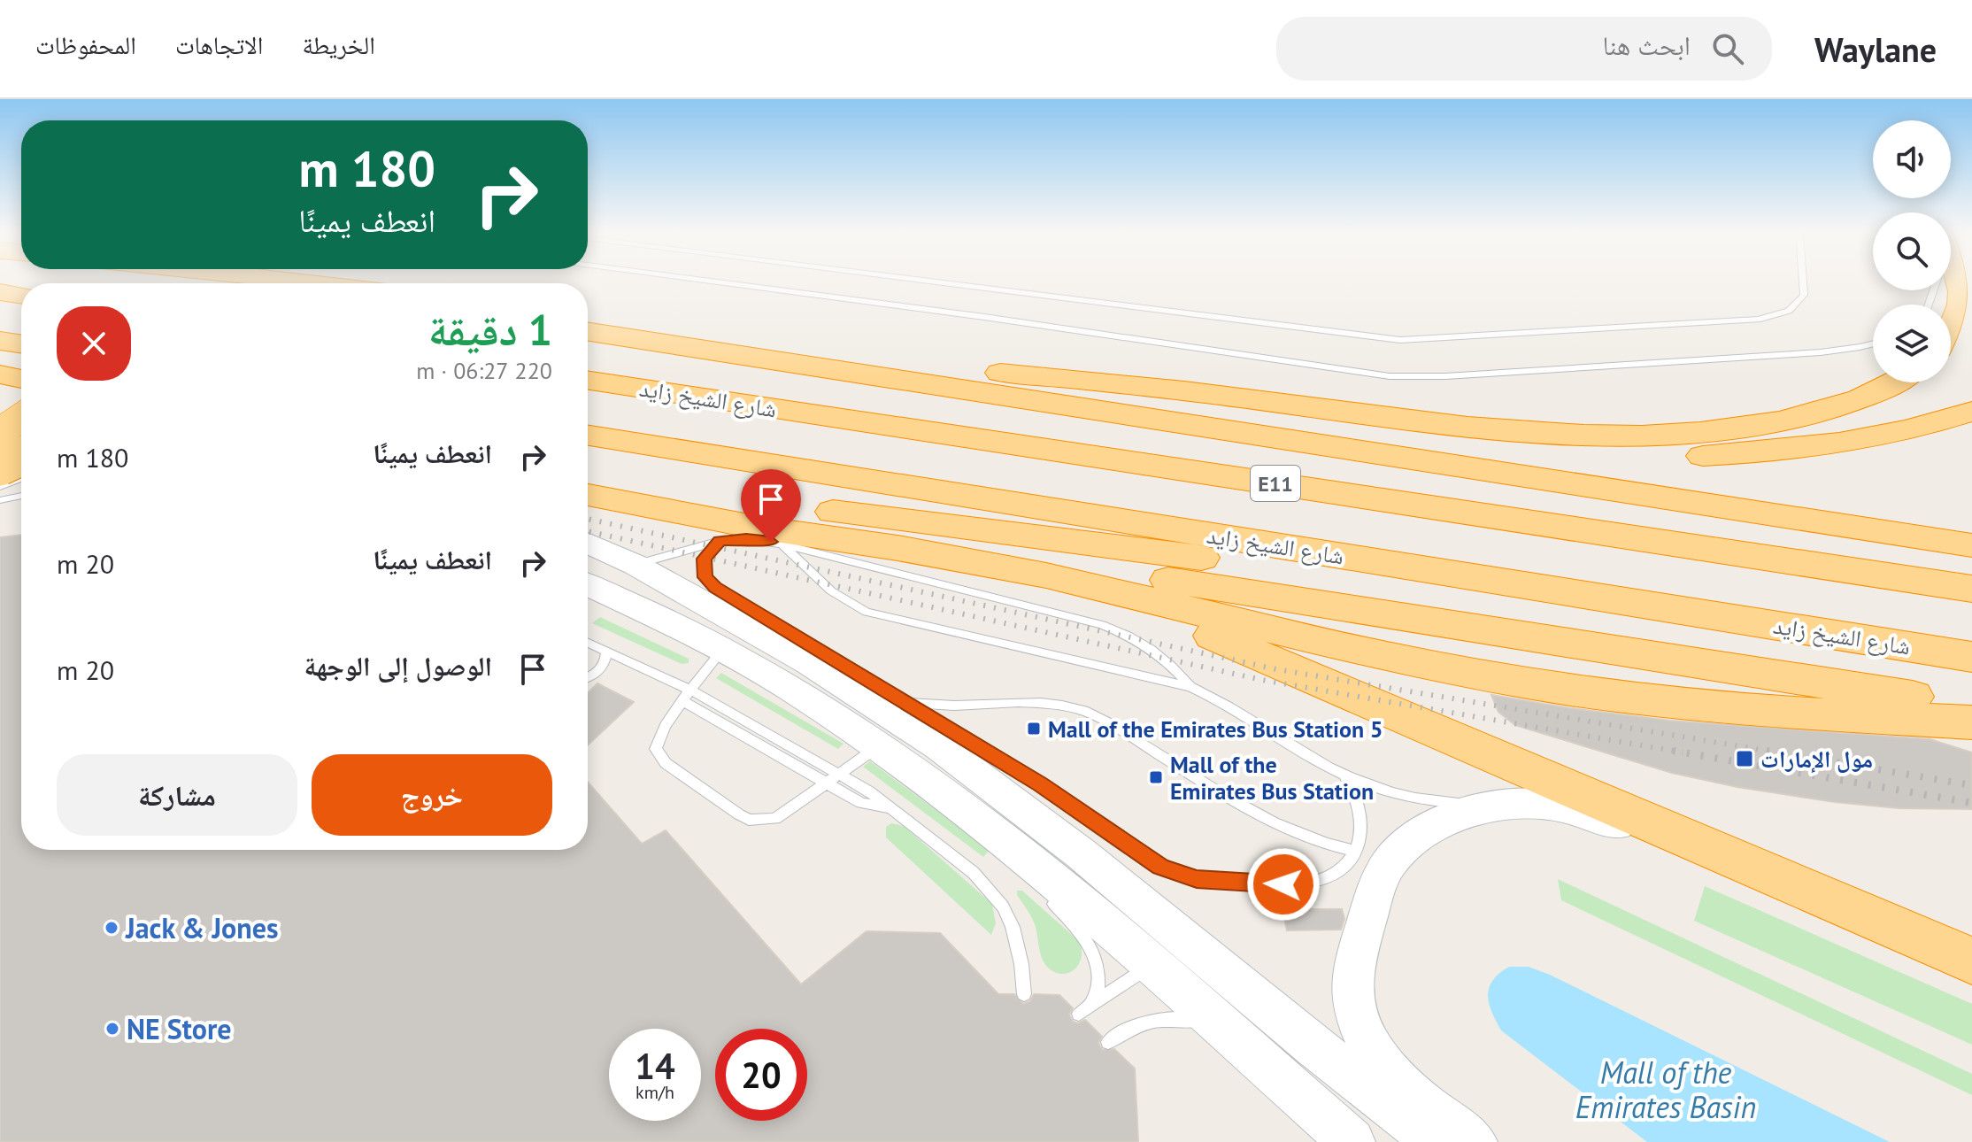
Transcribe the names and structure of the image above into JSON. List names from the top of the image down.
{
  "streets": {
    "highway": ["شارع الشيخ زايد", "E11"]
  },
  "water": ["Mall of the Emirates Basin"],
  "places": {
    "transit": ["Mall of the Emirates Bus Station 5", "مول الإمارات", "Mall of the Emirates Bus Station"],
    "other": ["Jack & Jones", "NE Store"]
  },
  "page": {
    "header": "Waylane",
    "search": "ابحث هنا",
    "nav": ["الخريطة", "الاتجاهات", "المحفوظات"],
    "turn": ["180 m", "انعطف يمينًا"],
    "heading": ["1 دقيقة", "220 m · 06:27"],
    "list": [
      {
        "name": "انعطف يمينًا",
        "value": "180 m"
      },
      {
        "name": "انعطف يمينًا",
        "value": "20 m"
      },
      {
        "name": "الوصول إلى الوجهة",
        "value": "20 m"
      }
    ],
    "buttons": ["خروج", "مشاركة"],
    "speed": "14 km/h",
    "limit": "20"
  }
}
